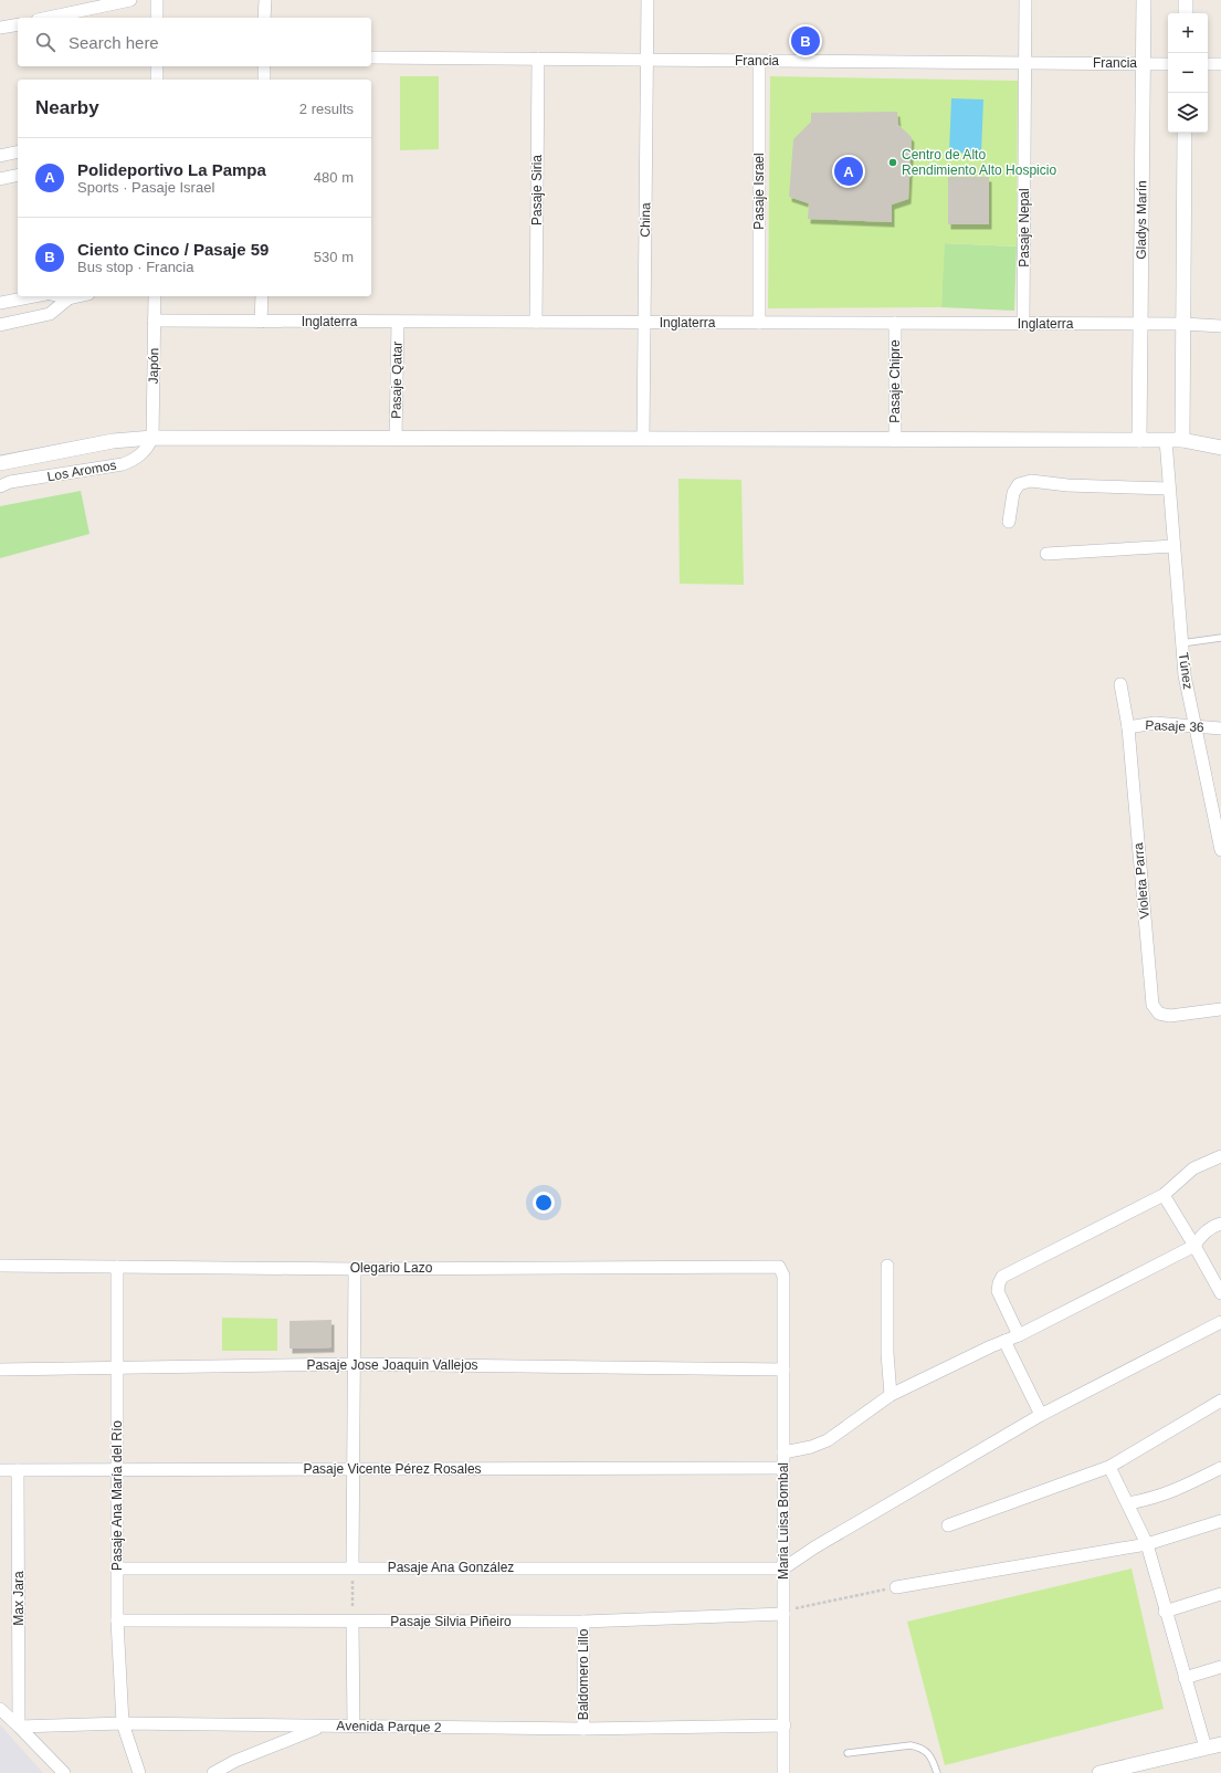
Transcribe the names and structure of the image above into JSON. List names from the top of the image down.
{
  "streets": {
    "street": [
      "Francia",
      "Pasaje Siria",
      "Pasaje Israel",
      "China",
      "Gladys Marín",
      "Pasaje Nepal",
      "Inglaterra",
      "Japón",
      "Pasaje Qatar",
      "Pasaje Chipre",
      "Los Aromos",
      "Túnez",
      "Pasaje 36",
      "Violeta Parra",
      "Olegario Lazo",
      "Pasaje Jose Joaquin Vallejos",
      "Pasaje Vicente Pérez Rosales",
      "Pasaje Ana María del Río",
      "Maria Luisa Bombal",
      "Pasaje Ana González",
      "Max Jara",
      "Pasaje Silvia Piñeiro",
      "Baldomero Lillo",
      "Avenida Parque 2"
    ]
  },
  "crossings": [
    ["Francia", "Pasaje Siria"],
    ["Francia", "Pasaje Israel"],
    ["Francia", "China"],
    ["Francia", "Gladys Marín"],
    ["Francia", "Pasaje Nepal"],
    ["Pasaje Siria", "Inglaterra"],
    ["Pasaje Israel", "Inglaterra"],
    ["China", "Inglaterra"],
    ["Gladys Marín", "Inglaterra"],
    ["Pasaje Nepal", "Inglaterra"],
    ["Inglaterra", "Japón"],
    ["Inglaterra", "Pasaje Qatar"],
    ["Inglaterra", "Pasaje Chipre"],
    ["Japón", "Los Aromos"],
    ["Túnez", "Pasaje 36"],
    ["Pasaje 36", "Violeta Parra"],
    ["Olegario Lazo", "Pasaje Ana María del Río"],
    ["Olegario Lazo", "Maria Luisa Bombal"],
    ["Pasaje Jose Joaquin Vallejos", "Pasaje Ana María del Río"],
    ["Pasaje Jose Joaquin Vallejos", "Maria Luisa Bombal"],
    ["Pasaje Vicente Pérez Rosales", "Pasaje Ana María del Río"],
    ["Pasaje Vicente Pérez Rosales", "Maria Luisa Bombal"],
    ["Pasaje Vicente Pérez Rosales", "Max Jara"],
    ["Pasaje Ana María del Río", "Pasaje Ana González"],
    ["Pasaje Ana María del Río", "Pasaje Silvia Piñeiro"],
    ["Pasaje Ana María del Río", "Avenida Parque 2"],
    ["Maria Luisa Bombal", "Pasaje Ana González"],
    ["Maria Luisa Bombal", "Pasaje Silvia Piñeiro"],
    ["Maria Luisa Bombal", "Avenida Parque 2"],
    ["Max Jara", "Avenida Parque 2"],
    ["Pasaje Silvia Piñeiro", "Baldomero Lillo"],
    ["Baldomero Lillo", "Avenida Parque 2"]
  ],
  "places": ["Centro de Alto Rendimiento Alto Hospicio"],
  "page": {
    "map_buttons": ["+", "−"],
    "search": "Search here",
    "pins": ["B", "A"],
    "heading": ["Nearby", "2 results"],
    "list": [
      {
        "mark": "A",
        "name": "Polideportivo La Pampa",
        "note": "Sports · Pasaje Israel",
        "value": "480 m"
      },
      {
        "mark": "B",
        "name": "Ciento Cinco / Pasaje 59",
        "note": "Bus stop · Francia",
        "value": "530 m"
      }
    ]
  }
}
